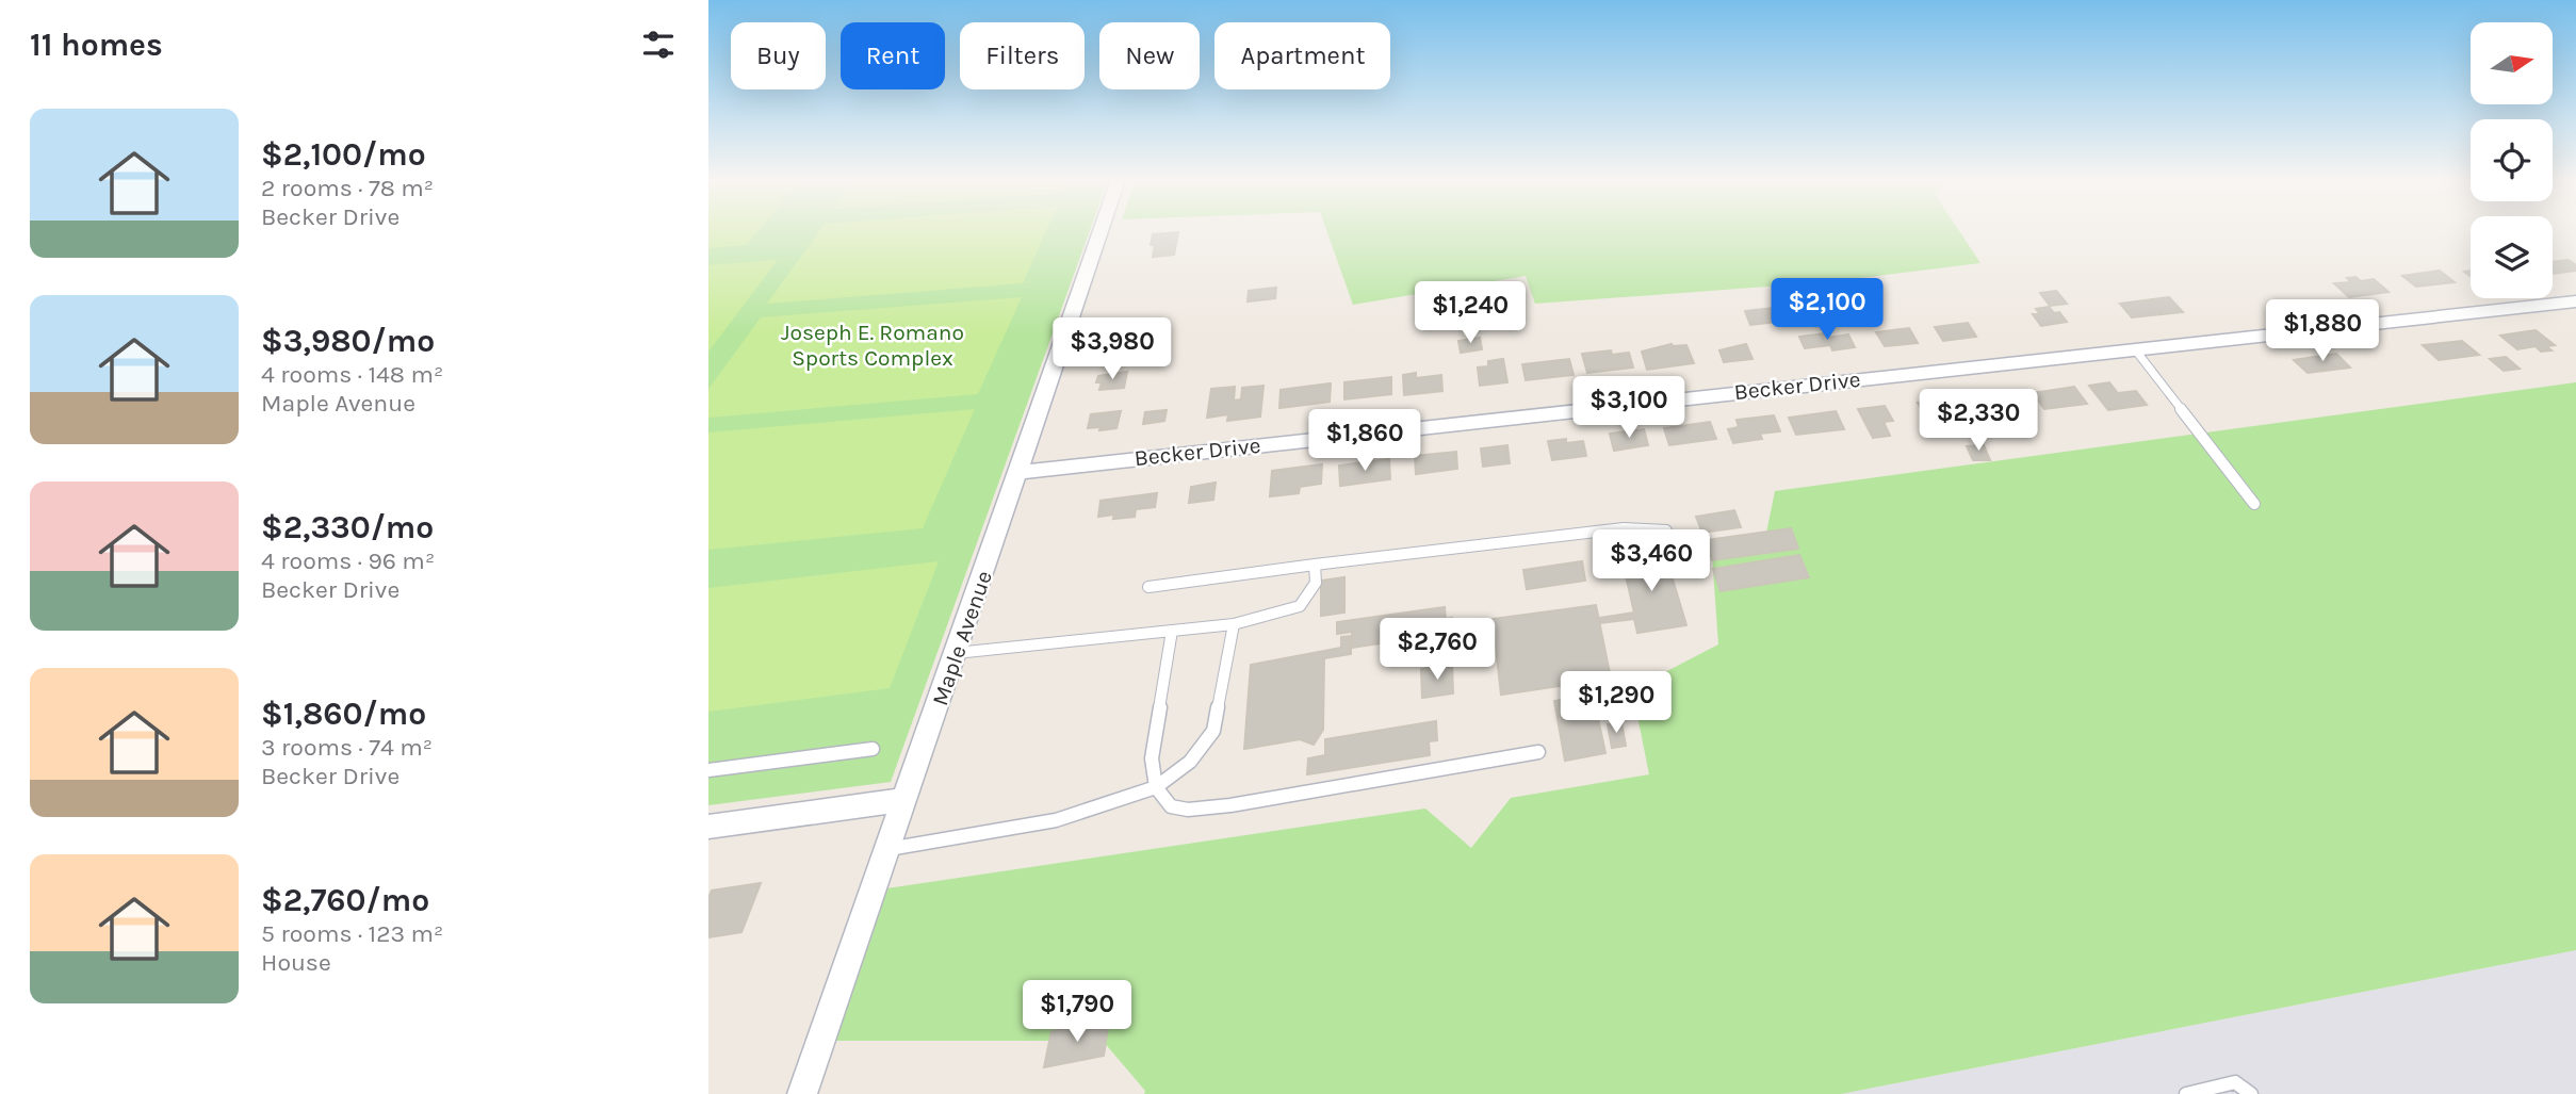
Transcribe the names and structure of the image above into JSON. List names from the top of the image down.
{
  "streets": {
    "street": ["Becker Drive", "Maple Avenue"]
  },
  "crossings": [
    ["Becker Drive", "Maple Avenue"]
  ],
  "parks": ["Joseph E. Romano Sports Complex"],
  "north": "right",
  "page": {
    "heading": "11 homes",
    "chip": [
      "Buy",
      "Rent",
      "Filters",
      "New",
      "Apartment"
    ],
    "list": [
      {
        "name": "$2,100/mo",
        "note": "2 rooms · 78 m² · Becker Drive"
      },
      {
        "name": "$3,980/mo",
        "note": "4 rooms · 148 m² · Maple Avenue"
      },
      {
        "name": "$2,330/mo",
        "note": "4 rooms · 96 m² · Becker Drive"
      },
      {
        "name": "$1,860/mo",
        "note": "3 rooms · 74 m² · Becker Drive"
      },
      {
        "name": "$2,760/mo",
        "note": "5 rooms · 123 m² · House"
      }
    ],
    "price": [
      "$2,100",
      "$1,240",
      "$1,880",
      "$3,980",
      "$3,100",
      "$2,330",
      "$1,860",
      "$3,460",
      "$2,760",
      "$1,290",
      "$1,790"
    ]
  }
}
